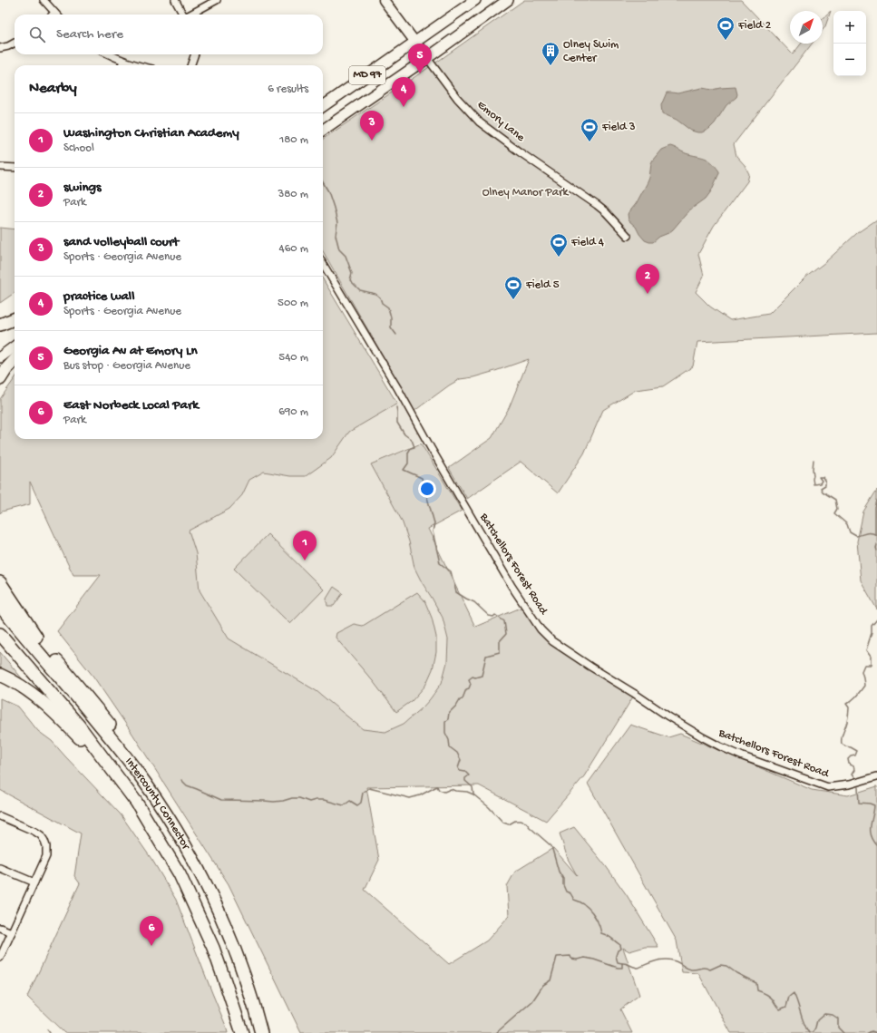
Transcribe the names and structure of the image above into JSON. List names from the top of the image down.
{
  "streets": {
    "highway": ["Intercounty Connector"],
    "main road": ["MD 97"],
    "street": ["Emory Lane", "Batchellors Forest Road"]
  },
  "crossings": [
    ["MD 97", "Emory Lane"]
  ],
  "parks": ["Olney Manor Park"],
  "places": {
    "sports": [
      "Field 2",
      "Field 3",
      "Field 4",
      "Field 5"
    ],
    "building": ["Olney Swim Center"]
  },
  "north": "top right",
  "page": {
    "map_buttons": ["+", "−"],
    "search": "Search here",
    "pins": [
      "5",
      "4",
      "3",
      "2",
      "1",
      "6"
    ],
    "heading": ["Nearby", "6 results"],
    "list": [
      {
        "mark": "1",
        "name": "Washington Christian Academy",
        "note": "School",
        "value": "180 m"
      },
      {
        "mark": "2",
        "name": "swings",
        "note": "Park",
        "value": "380 m"
      },
      {
        "mark": "3",
        "name": "sand volleyball court",
        "note": "Sports · Georgia Avenue",
        "value": "460 m"
      },
      {
        "mark": "4",
        "name": "practice wall",
        "note": "Sports · Georgia Avenue",
        "value": "500 m"
      },
      {
        "mark": "5",
        "name": "Georgia Av at Emory Ln",
        "note": "Bus stop · Georgia Avenue",
        "value": "540 m"
      },
      {
        "mark": "6",
        "name": "East Norbeck Local Park",
        "note": "Park",
        "value": "690 m"
      }
    ]
  }
}
